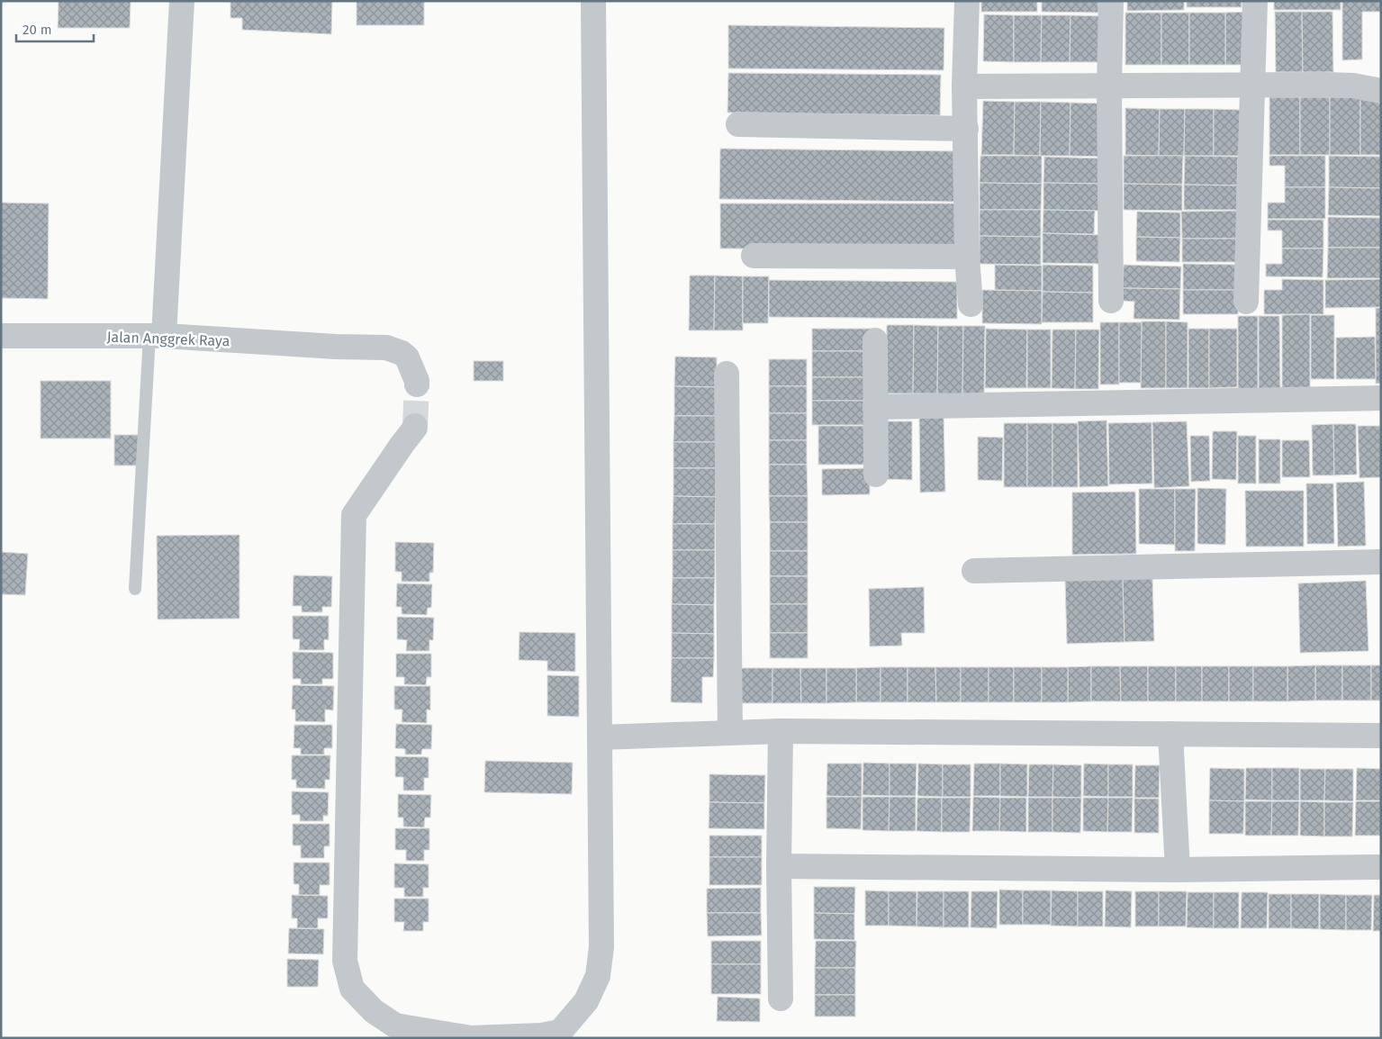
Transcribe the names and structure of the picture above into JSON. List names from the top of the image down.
{
  "streets": {
    "street": ["Jalan Anggrek Raya"]
  },
  "scale_bar": "20 m"
}
